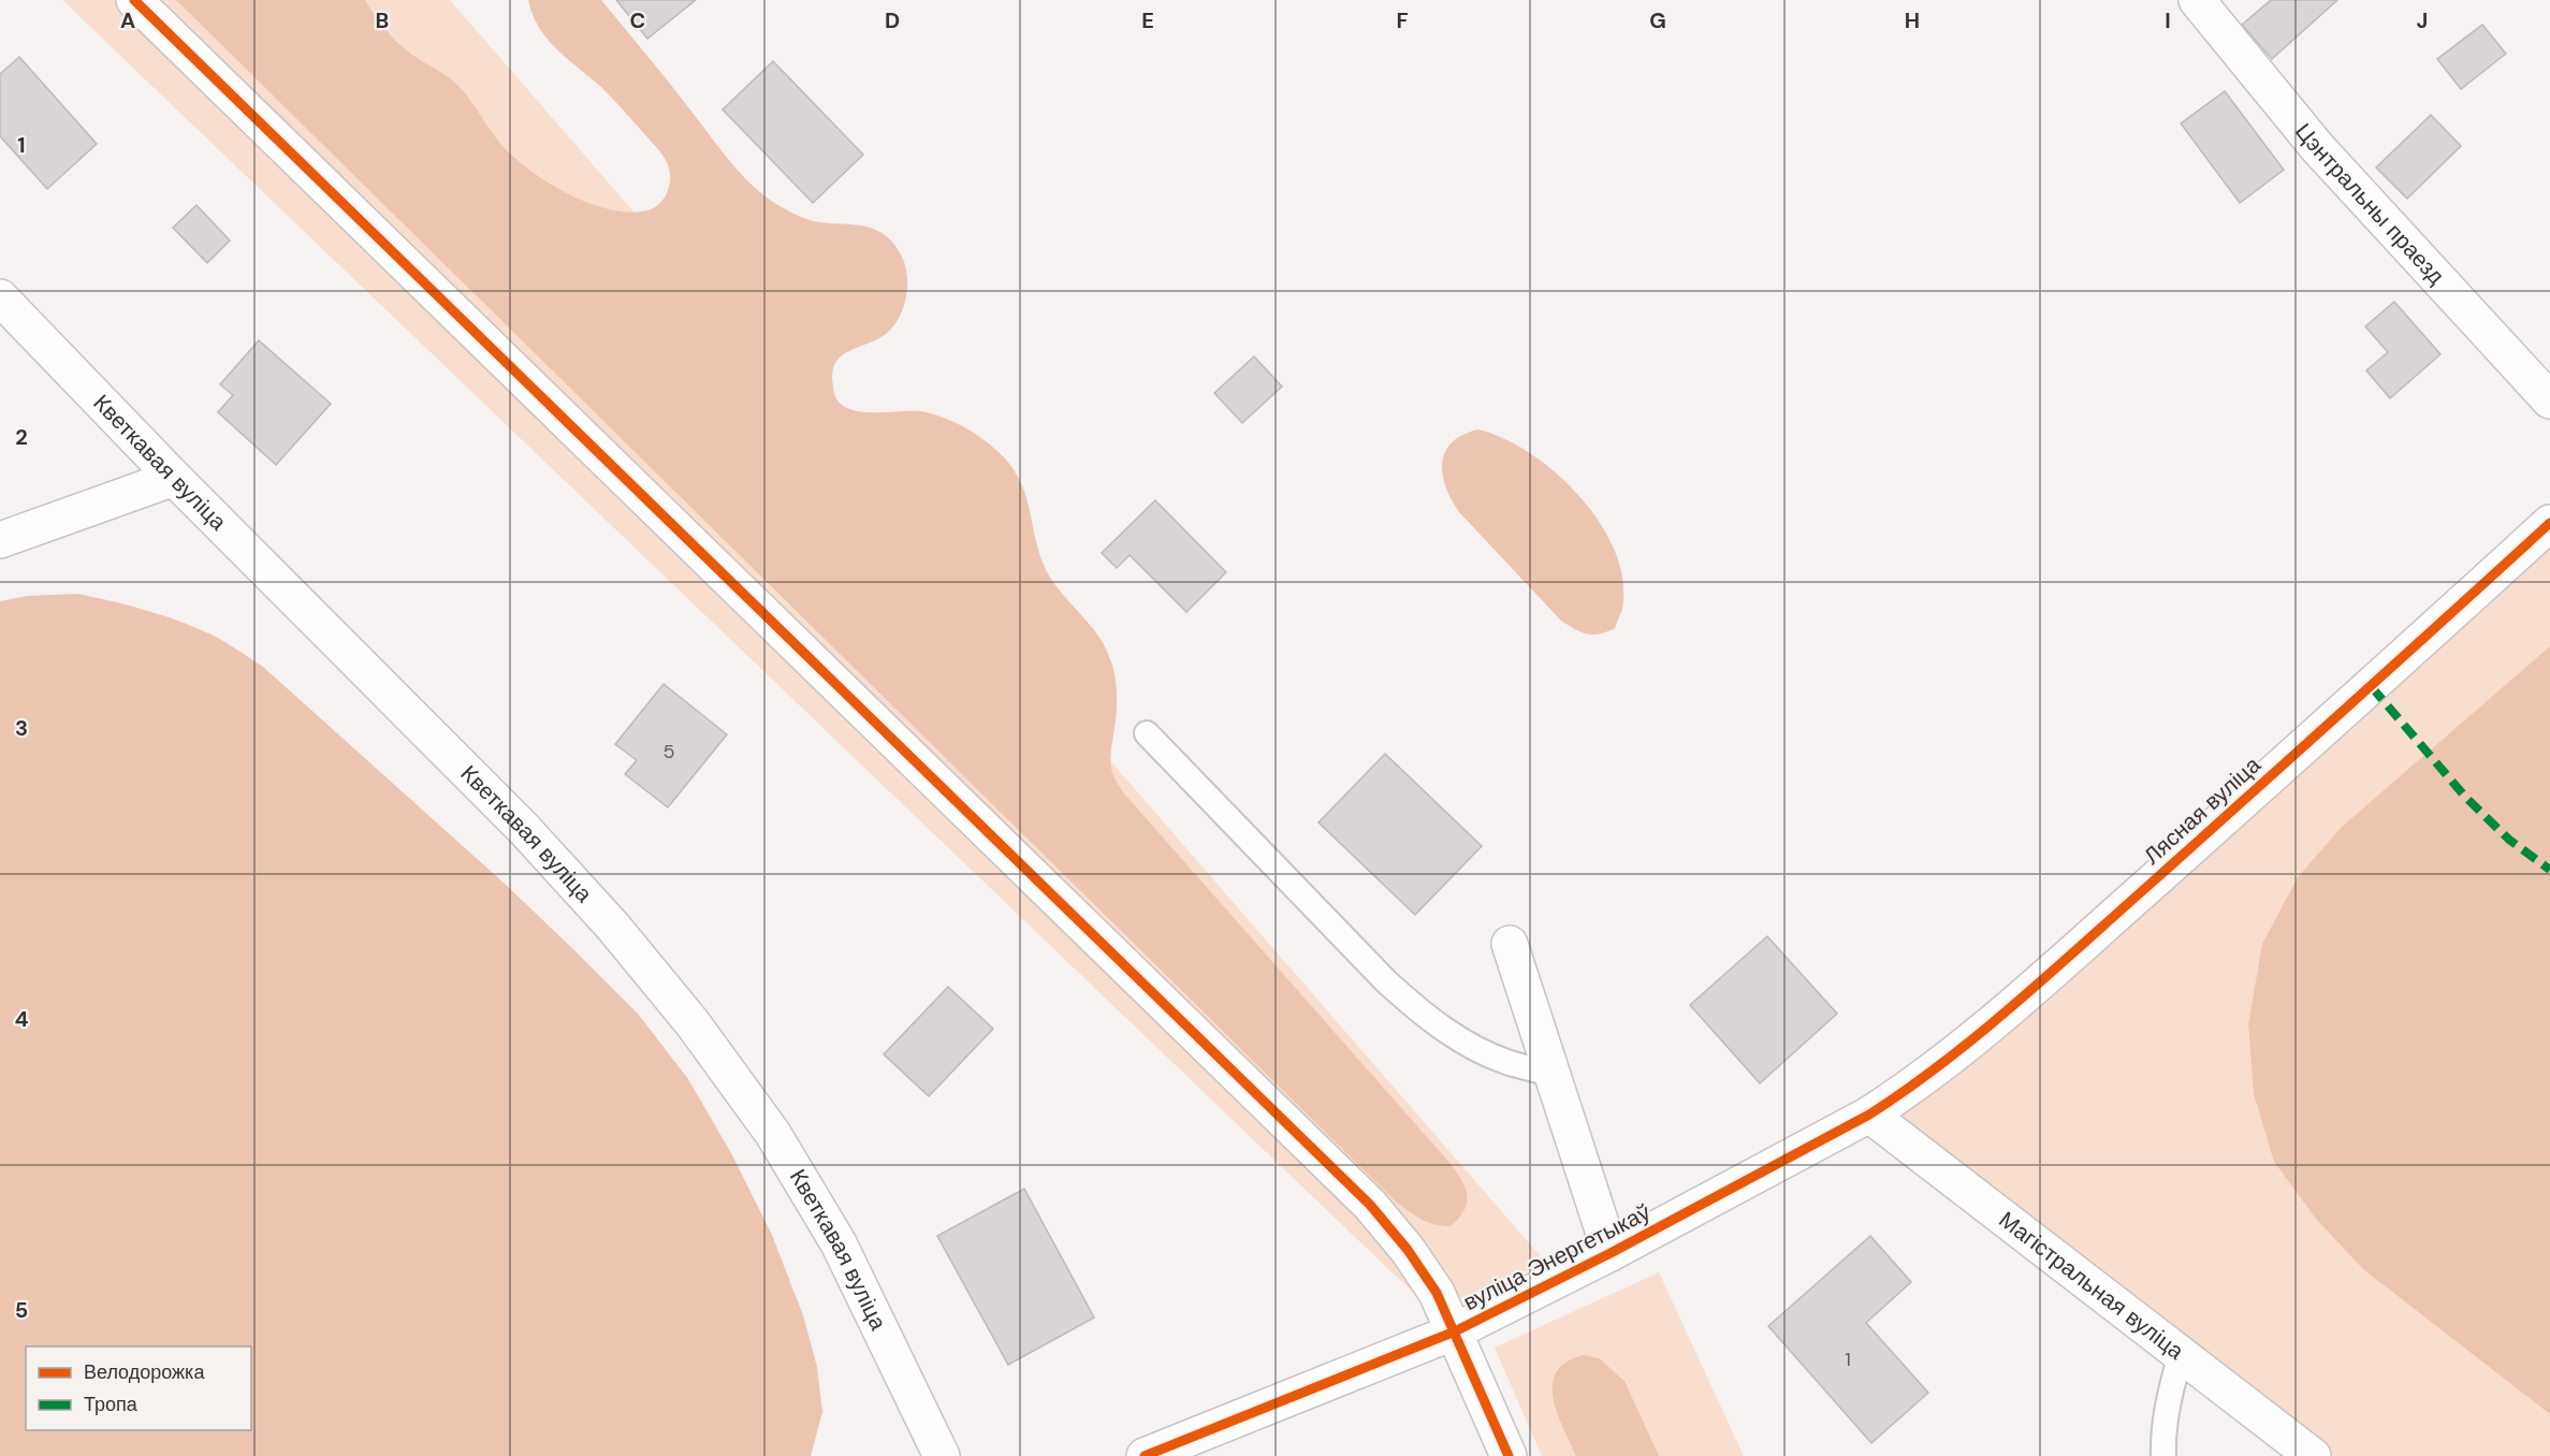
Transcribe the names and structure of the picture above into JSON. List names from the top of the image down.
{
  "streets": {
    "street": [
      "Цэнтральны праезд",
      "Кветкавая вуліца",
      "Лясная вуліца",
      "вуліца Энергетыкаў",
      "Магістральная вуліца"
    ]
  },
  "crossings": [
    ["Лясная вуліца", "вуліца Энергетыкаў"],
    ["Лясная вуліца", "Магістральная вуліца"],
    ["вуліца Энергетыкаў", "Магістральная вуліца"]
  ],
  "house_numbers": ["5", "1"],
  "legend": ["Велодорожка", "Тропа"],
  "grid": {
    "columns": [
      "A",
      "B",
      "C",
      "D",
      "E",
      "F",
      "G",
      "H",
      "I",
      "J"
    ],
    "rows": [
      "1",
      "2",
      "3",
      "4",
      "5"
    ]
  }
}
